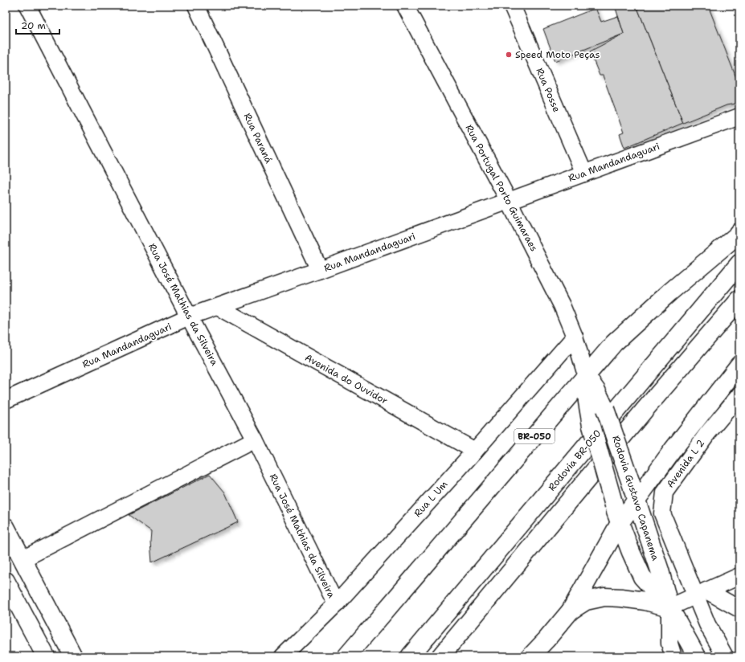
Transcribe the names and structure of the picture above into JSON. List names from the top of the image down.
{
  "streets": {
    "main road": ["BR-050", "Rodovia BR-050", "Rodovia Gustavo Capanema"],
    "street": [
      "Rua Posse",
      "Rua Paraná",
      "Rua Mandandaguari",
      "Rua Portugal Porto Guimaraes",
      "Rua José Mathias da Silveira",
      "Avenida do Ouvidor",
      "Avenida L 2",
      "Rua L Um"
    ]
  },
  "crossings": [
    ["Rua Posse", "Rua Mandandaguari"],
    ["Rua Paraná", "Rua Mandandaguari"],
    ["Rua Mandandaguari", "Rua Portugal Porto Guimaraes"],
    ["Rua Mandandaguari", "Rua José Mathias da Silveira"],
    ["Rua Mandandaguari", "Avenida do Ouvidor"],
    ["Rua Portugal Porto Guimaraes", "BR-050"],
    ["Rua Portugal Porto Guimaraes", "Rodovia Gustavo Capanema"],
    ["Rua Portugal Porto Guimaraes", "Rua L Um"],
    ["Rua José Mathias da Silveira", "Rua L Um"],
    ["Avenida do Ouvidor", "Rua L Um"],
    ["BR-050", "Rodovia Gustavo Capanema"]
  ],
  "places": ["Speed Moto Peças"],
  "scale_bar": "20 m"
}
